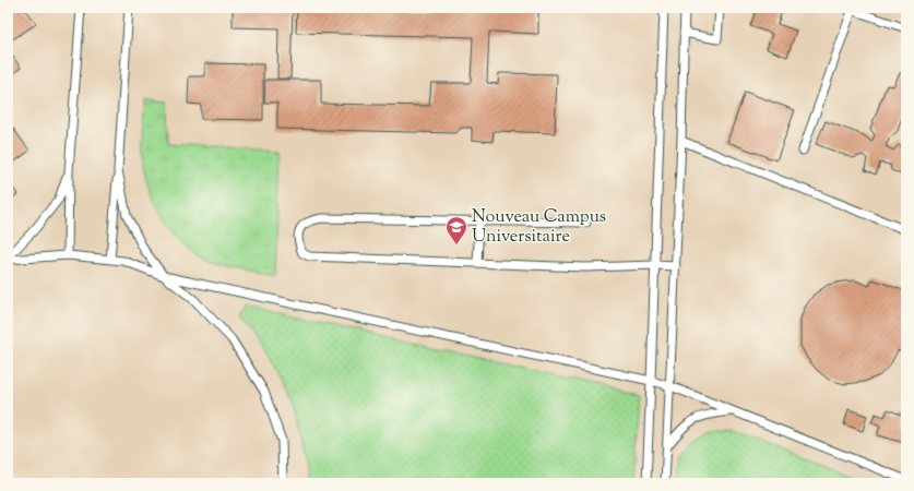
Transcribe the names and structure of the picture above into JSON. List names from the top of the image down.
{
  "places": {
    "school or university": ["Nouveau Campus Universitaire"]
  }
}
